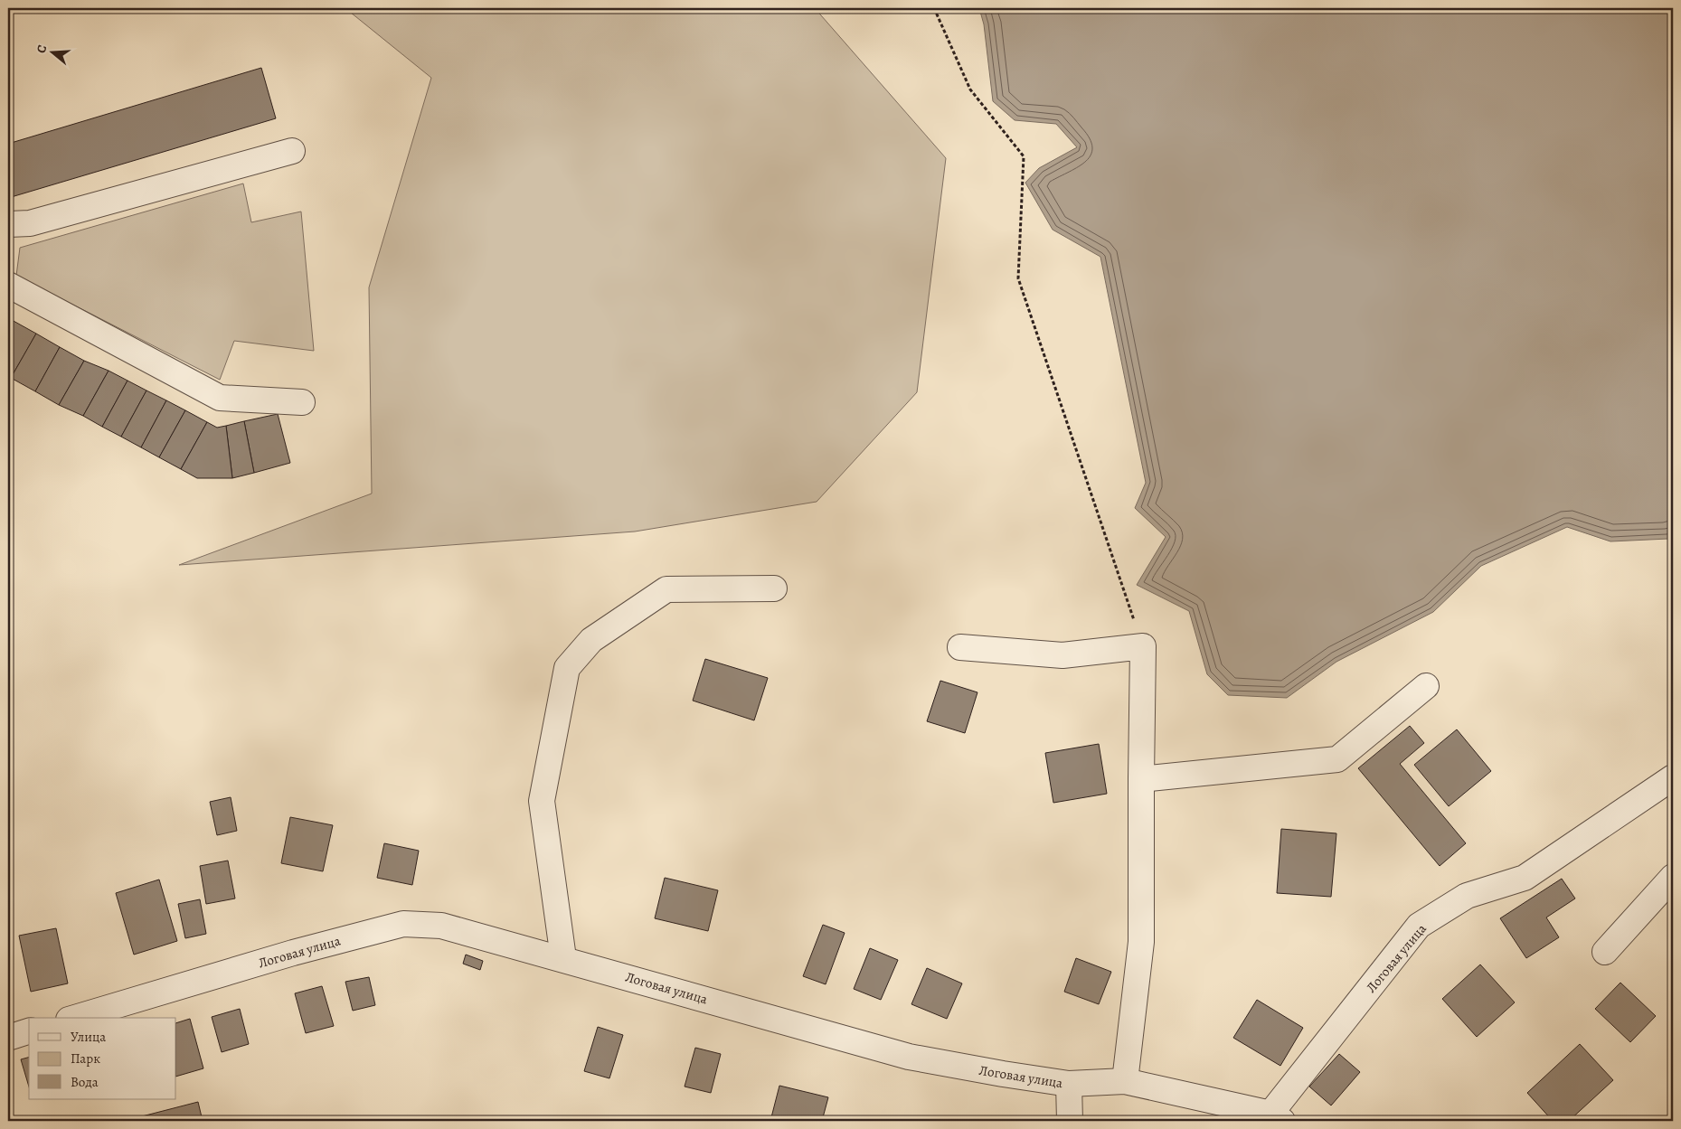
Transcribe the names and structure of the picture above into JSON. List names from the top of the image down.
{
  "streets": {
    "street": ["Логовая улица"]
  },
  "legend": ["Улица", "Парк", "Вода"],
  "north": "left"
}
